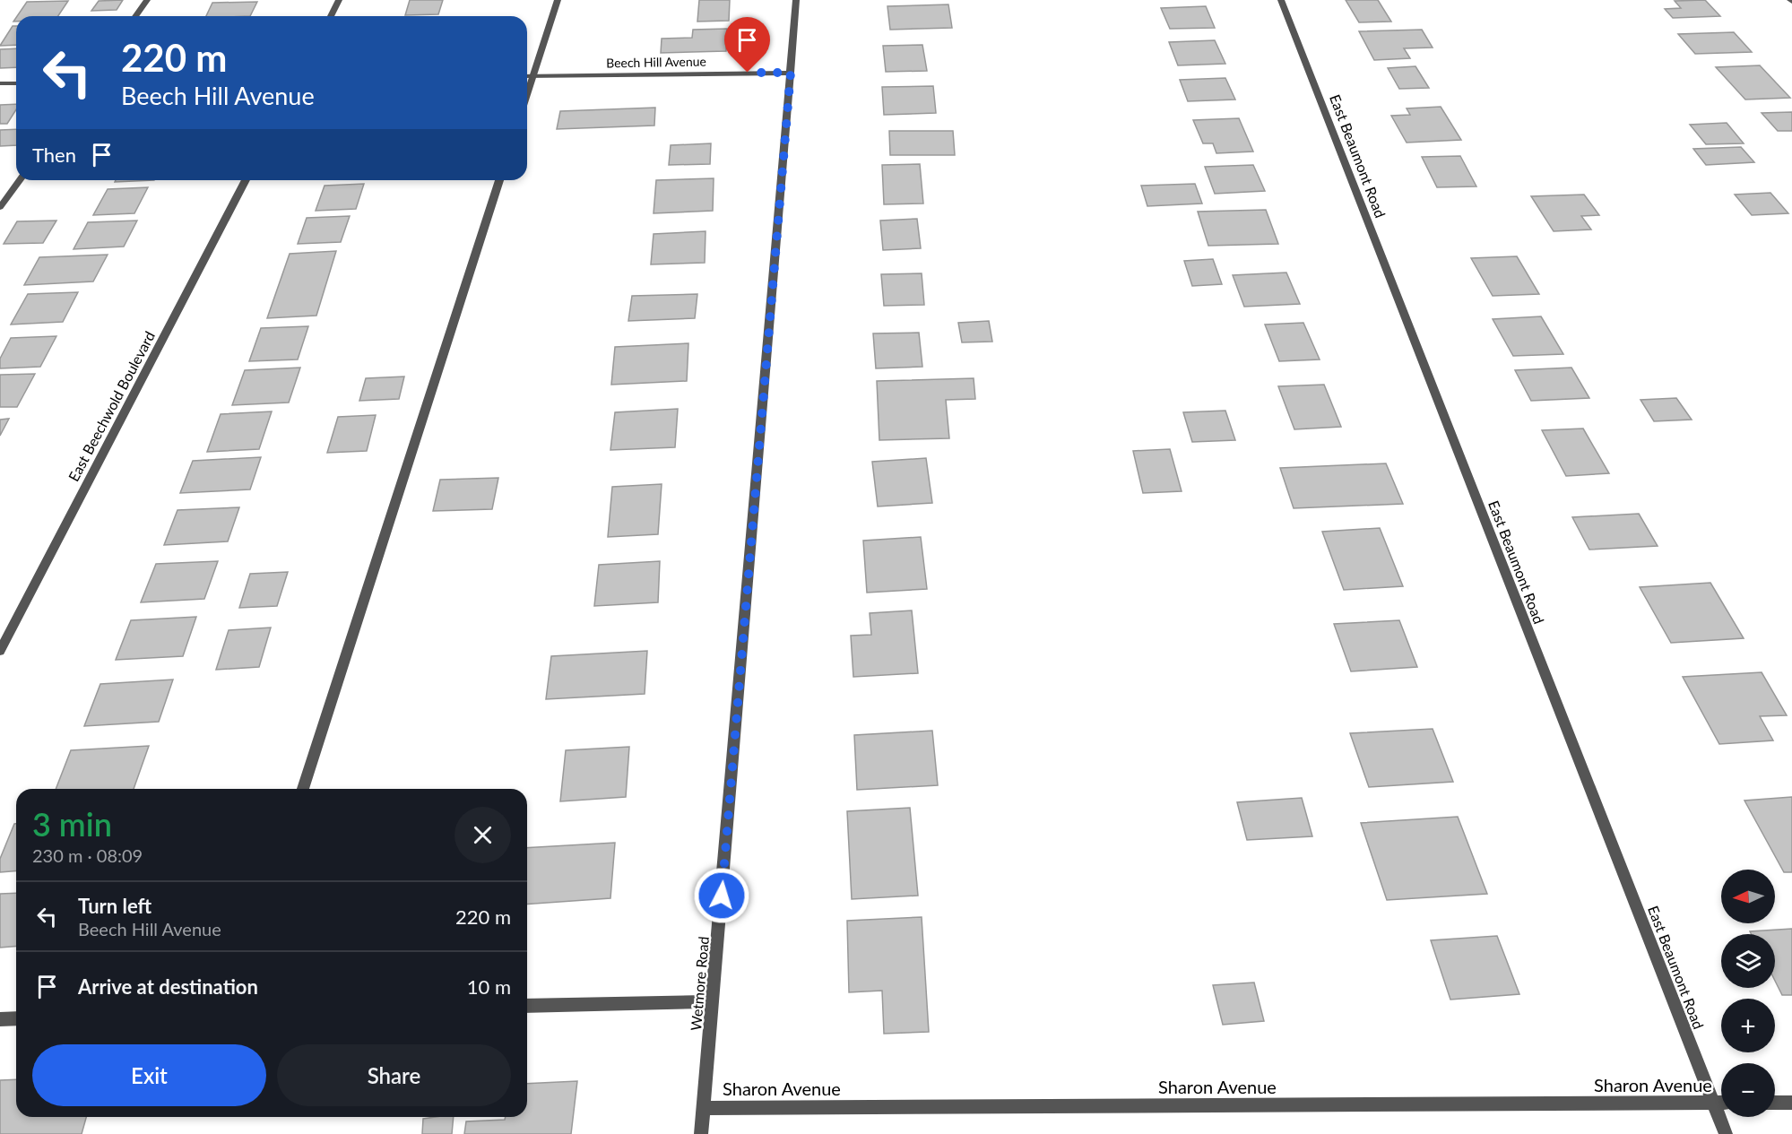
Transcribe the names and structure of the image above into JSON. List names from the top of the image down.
{
  "streets": {
    "street": [
      "Beech Hill Avenue",
      "East Beaumont Road",
      "East Beechwold Boulevard",
      "Wetmore Road",
      "Sharon Avenue"
    ]
  },
  "crossings": [
    ["Beech Hill Avenue", "Wetmore Road"],
    ["East Beaumont Road", "Sharon Avenue"],
    ["Wetmore Road", "Sharon Avenue"]
  ],
  "north": "left",
  "page": {
    "turn": ["220 m", "Beech Hill Avenue"],
    "then": "Then",
    "heading": ["3 min", "230 m · 08:09"],
    "map_buttons": ["+", "−"],
    "list": [
      {
        "name": "Turn left",
        "note": "Beech Hill Avenue",
        "value": "220 m"
      },
      {
        "name": "Arrive at destination",
        "value": "10 m"
      }
    ],
    "buttons": ["Exit", "Share"]
  }
}
